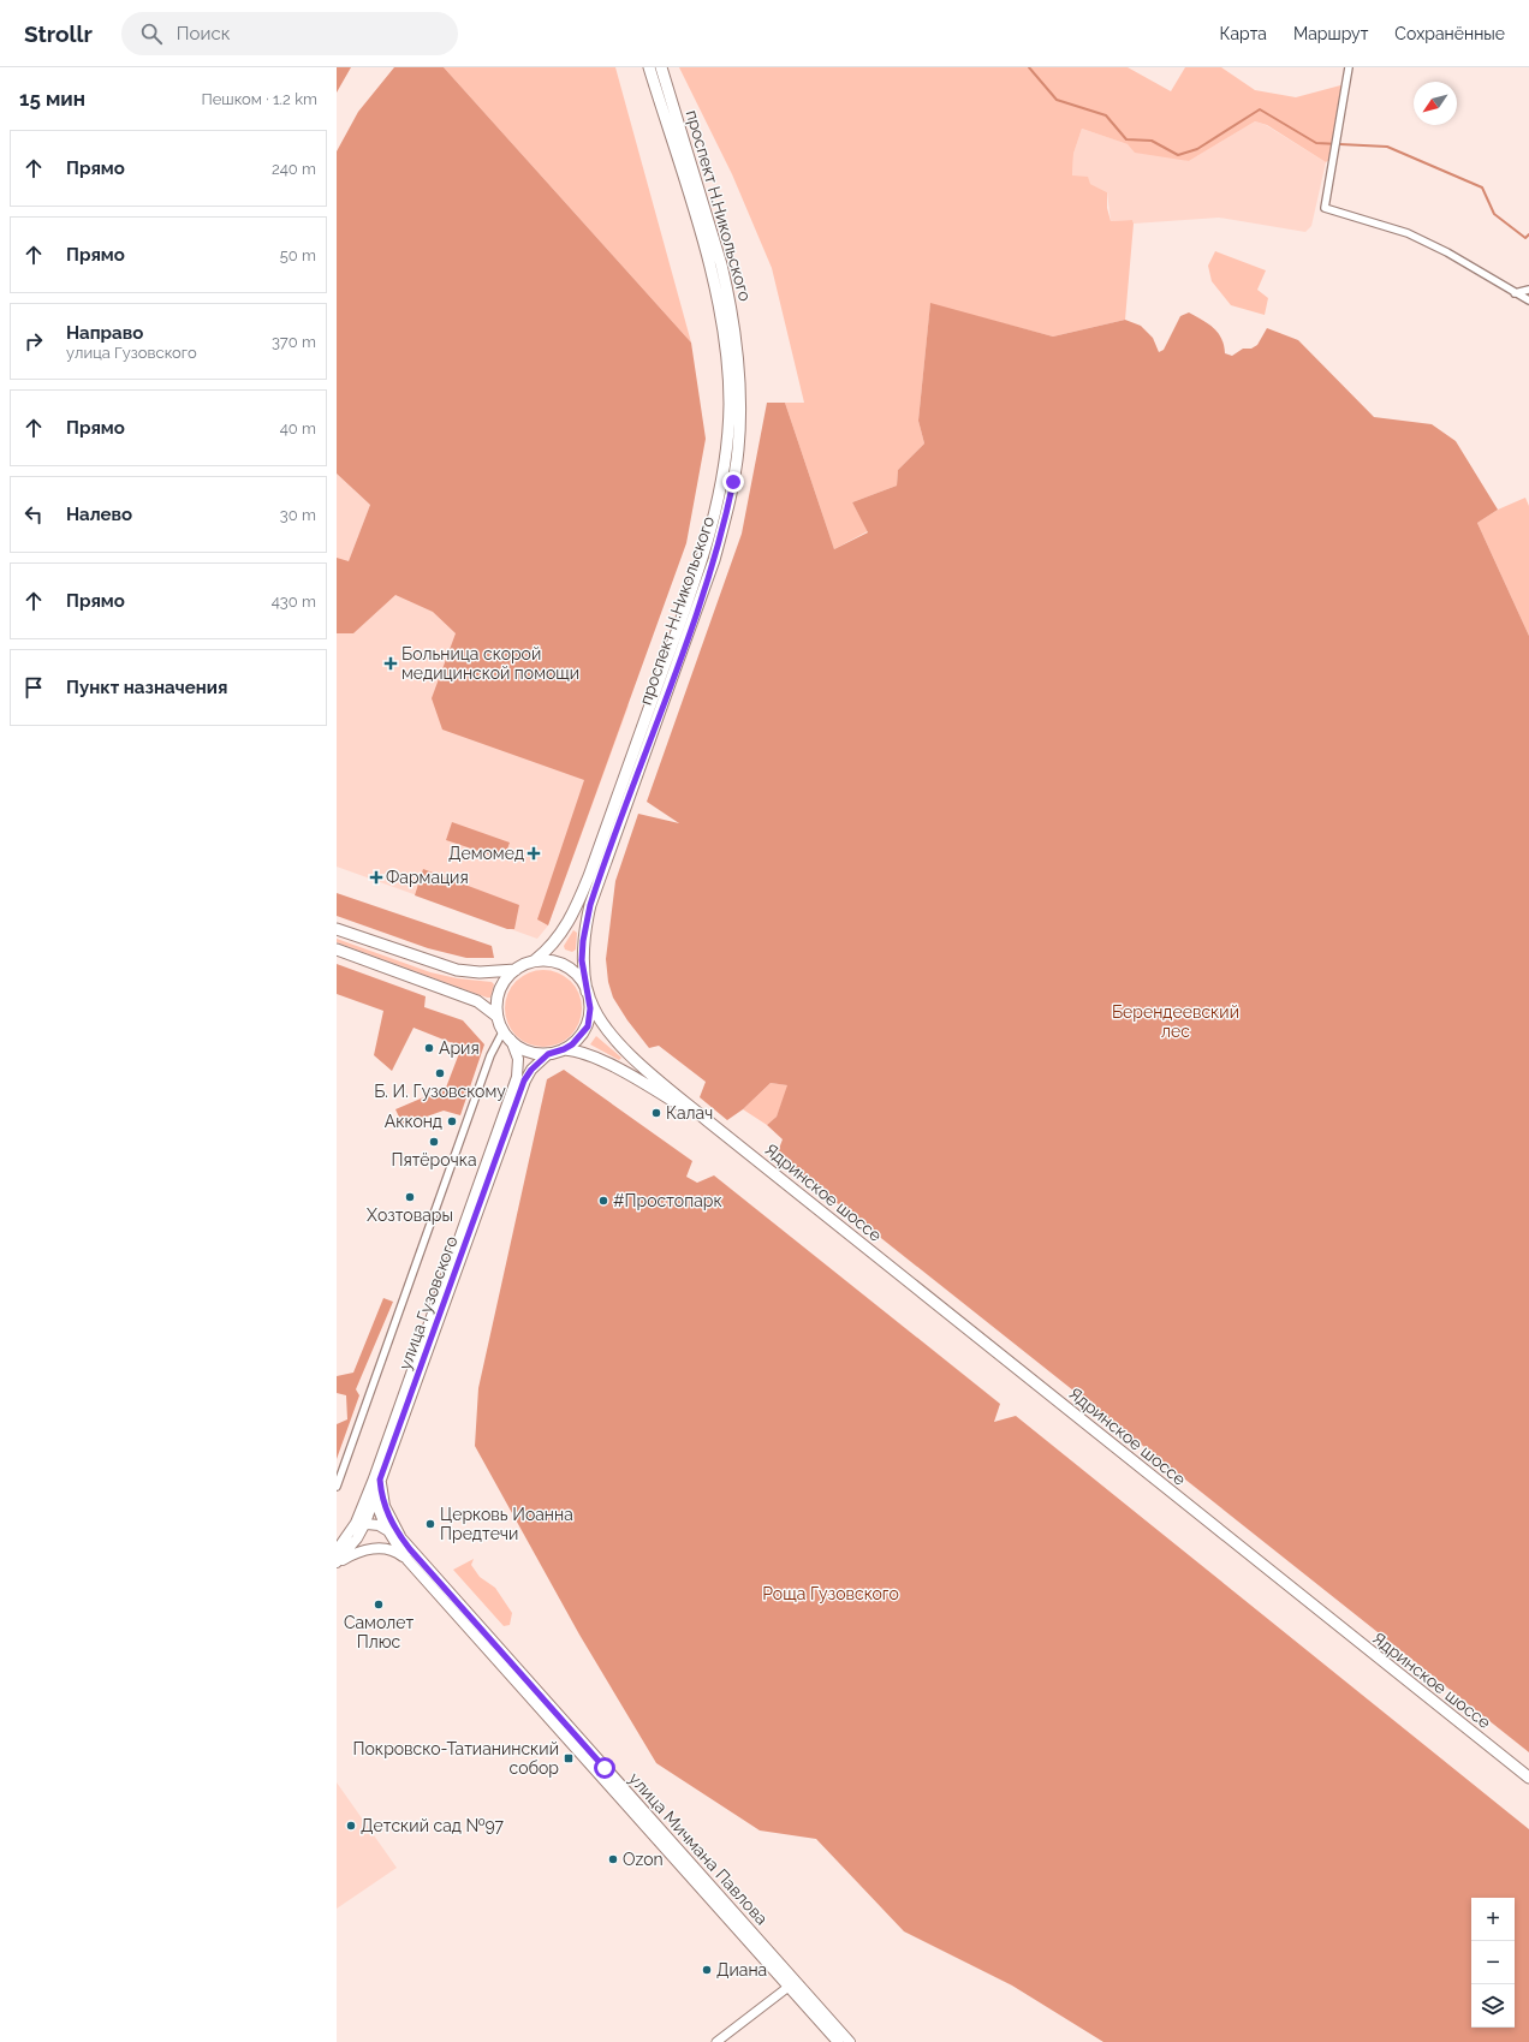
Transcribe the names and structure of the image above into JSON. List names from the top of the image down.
{
  "streets": {
    "main road": [
      "проспект Н.Никольского",
      "Ядринское шоссе",
      "улица Гузовского",
      "улица Мичмана Павлова"
    ]
  },
  "crossings": [
    ["проспект Н.Никольского", "Ядринское шоссе"],
    ["проспект Н.Никольского", "улица Гузовского"],
    ["Ядринское шоссе", "улица Гузовского"],
    ["улица Гузовского", "улица Мичмана Павлова"]
  ],
  "parks": ["Берендеевский лес", "Роща Гузовского"],
  "places": {
    "health": ["Больница скорой медицинской помощи", "Демомед", "Фармация"],
    "other": [
      "Ария",
      "Б. И. Гузовскому",
      "Калач",
      "Акконд",
      "Пятёрочка",
      "Хозтовары",
      "#Простопарк",
      "Церковь Иоанна Предтечи",
      "Самолет Плюс",
      "Детский сад №97",
      "Ozon",
      "Диана"
    ],
    "transit": ["Покровско-Татианинский собор"]
  },
  "north": "bottom left",
  "page": {
    "header": "Strollr",
    "search": "Поиск",
    "nav": ["Карта", "Маршрут", "Сохранённые"],
    "heading": ["15 мин", "Пешком · 1.2 km"],
    "list": [
      ["Прямо", "240 m"],
      ["Прямо", "50 m"],
      ["Направо", "улица Гузовского", "370 m"],
      ["Прямо", "40 m"],
      ["Налево", "30 m"],
      ["Прямо", "430 m"],
      "Пункт назначения"
    ],
    "map_buttons": ["+", "−"]
  }
}
